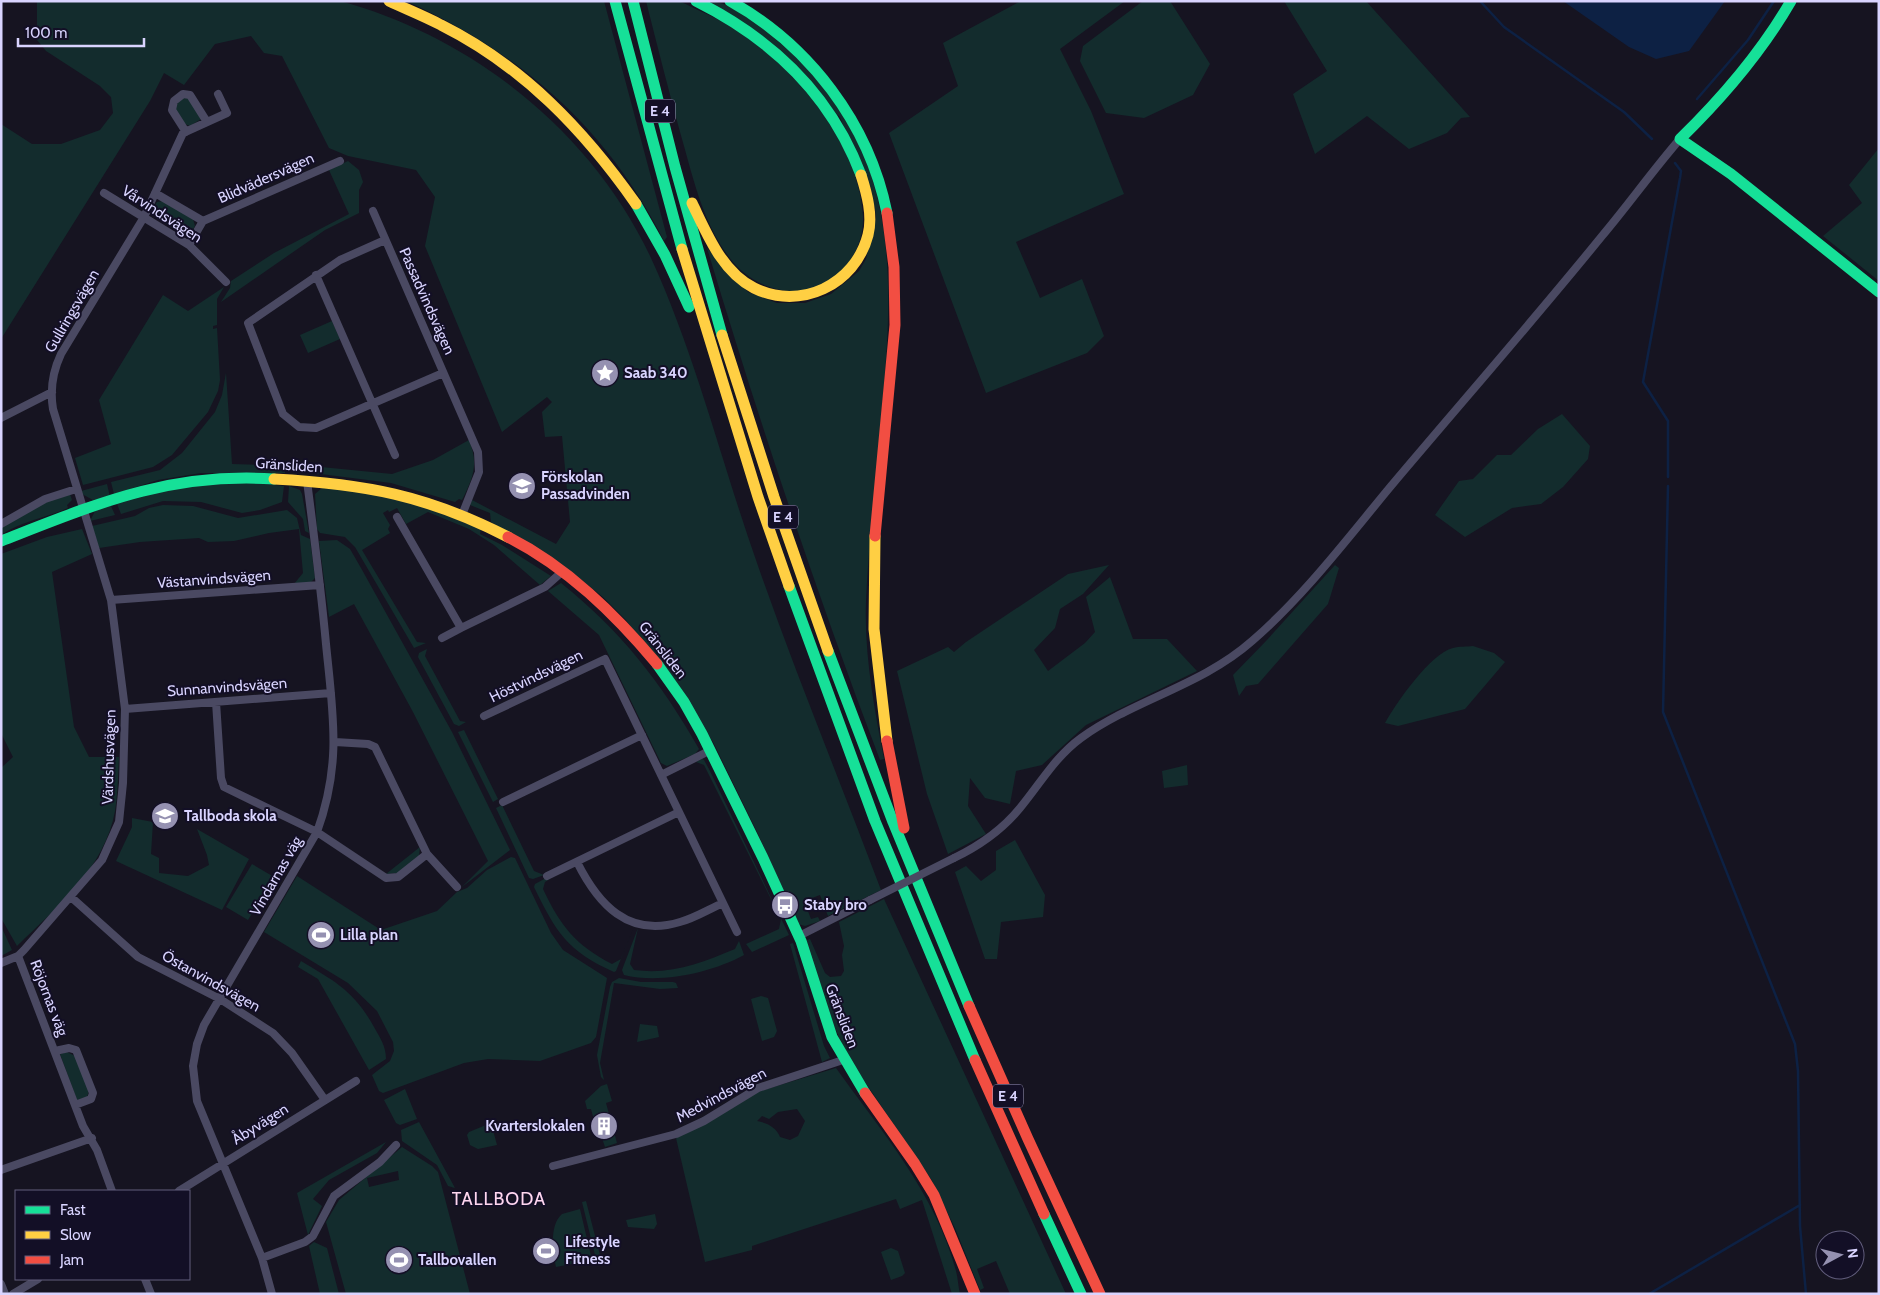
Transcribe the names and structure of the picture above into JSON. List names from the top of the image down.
{
  "streets": {
    "main road": ["E 4", "Gränsliden"],
    "street": [
      "Blidvädersvägen",
      "Vårvindsvägen",
      "Passadvindsvägen",
      "Gullringsvägen",
      "Västanvindsvägen",
      "Höstvindsvägen",
      "Sunnanvindsvägen",
      "Värdshusvägen",
      "Vindarnas väg",
      "Östanvindsvägen",
      "Röjornas väg",
      "Medvindsvägen",
      "Åbyvägen"
    ]
  },
  "crossings": [
    ["Vårvindsvägen", "Gullringsvägen"],
    ["Passadvindsvägen", "Gränsliden"],
    ["Gullringsvägen", "Gränsliden"],
    ["Gullringsvägen", "Värdshusvägen"],
    ["Gränsliden", "Värdshusvägen"],
    ["Gränsliden", "Vindarnas väg"],
    ["Gränsliden", "Medvindsvägen"],
    ["Västanvindsvägen", "Värdshusvägen"],
    ["Västanvindsvägen", "Vindarnas väg"],
    ["Sunnanvindsvägen", "Värdshusvägen"],
    ["Sunnanvindsvägen", "Vindarnas väg"],
    ["Värdshusvägen", "Östanvindsvägen"],
    ["Värdshusvägen", "Röjornas väg"],
    ["Vindarnas väg", "Östanvindsvägen"],
    ["Vindarnas väg", "Åbyvägen"],
    ["Östanvindsvägen", "Åbyvägen"]
  ],
  "districts": ["TALLBODA"],
  "places": {
    "place": ["Saab 340"],
    "school or university": ["Förskolan Passadvinden", "Tallboda skola"],
    "bus stop": ["Staby bro"],
    "sports": ["Lilla plan", "Lifestyle Fitness", "Tallbovallen"],
    "building": ["Kvarterslokalen"]
  },
  "legend": ["Fast", "Slow", "Jam"],
  "scale_bar": "100 m",
  "north": "right"
}
